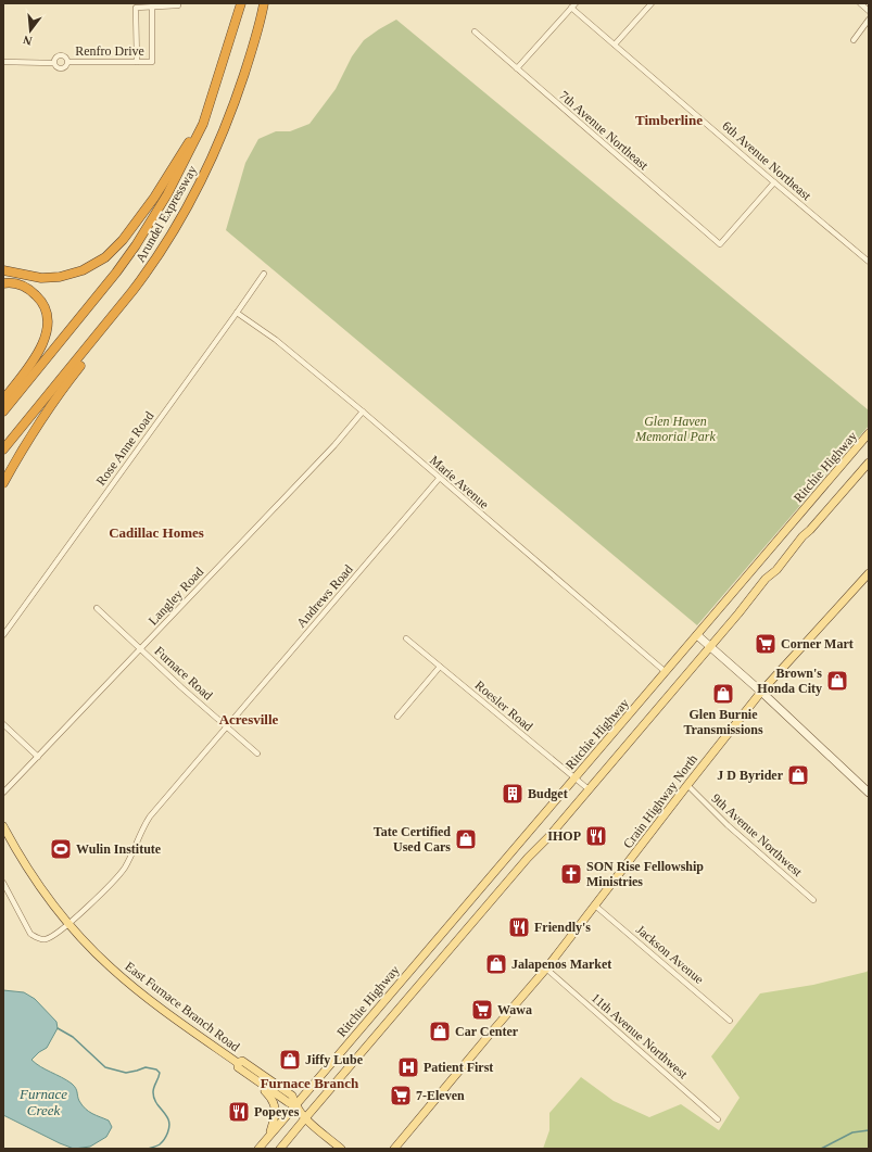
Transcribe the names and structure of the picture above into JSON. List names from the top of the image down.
{
  "streets": {
    "highway": ["Arundel Expressway"],
    "main road": ["Ritchie Highway", "Crain Highway North", "East Furnace Branch Road"],
    "street": [
      "Renfro Drive",
      "7th Avenue Northeast",
      "6th Avenue Northeast",
      "Rose Anne Road",
      "Marie Avenue",
      "Langley Road",
      "Andrews Road",
      "Furnace Road",
      "Roesler Road",
      "9th Avenue Northwest",
      "Jackson Avenue",
      "11th Avenue Northwest"
    ]
  },
  "crossings": [
    ["7th Avenue Northeast", "6th Avenue Northeast"],
    ["Rose Anne Road", "Marie Avenue"],
    ["Ritchie Highway", "Marie Avenue"],
    ["Ritchie Highway", "Roesler Road"],
    ["Ritchie Highway", "East Furnace Branch Road"],
    ["Marie Avenue", "Langley Road"],
    ["Marie Avenue", "Andrews Road"],
    ["Langley Road", "Furnace Road"],
    ["Andrews Road", "Furnace Road"],
    ["Andrews Road", "East Furnace Branch Road"],
    ["Crain Highway North", "9th Avenue Northwest"],
    ["Crain Highway North", "Jackson Avenue"],
    ["Crain Highway North", "11th Avenue Northwest"]
  ],
  "districts": [
    "Timberline",
    "Cadillac Homes",
    "Acresville",
    "Furnace Branch"
  ],
  "water": ["Furnace Creek"],
  "parks": ["Glen Haven Memorial Park"],
  "places": {
    "supermarket": ["Corner Mart", "Wawa", "7-Eleven"],
    "shop": [
      "Brown's Honda City",
      "Glen Burnie Transmissions",
      "J D Byrider",
      "Tate Certified Used Cars",
      "Jalapenos Market",
      "Car Center",
      "Jiffy Lube"
    ],
    "building": ["Budget"],
    "restaurant": ["IHOP", "Friendly's", "Popeyes"],
    "sports": ["Wulin Institute"],
    "church": ["SON Rise Fellowship Ministries"],
    "hospital": ["Patient First"]
  },
  "north": "bottom"
}
